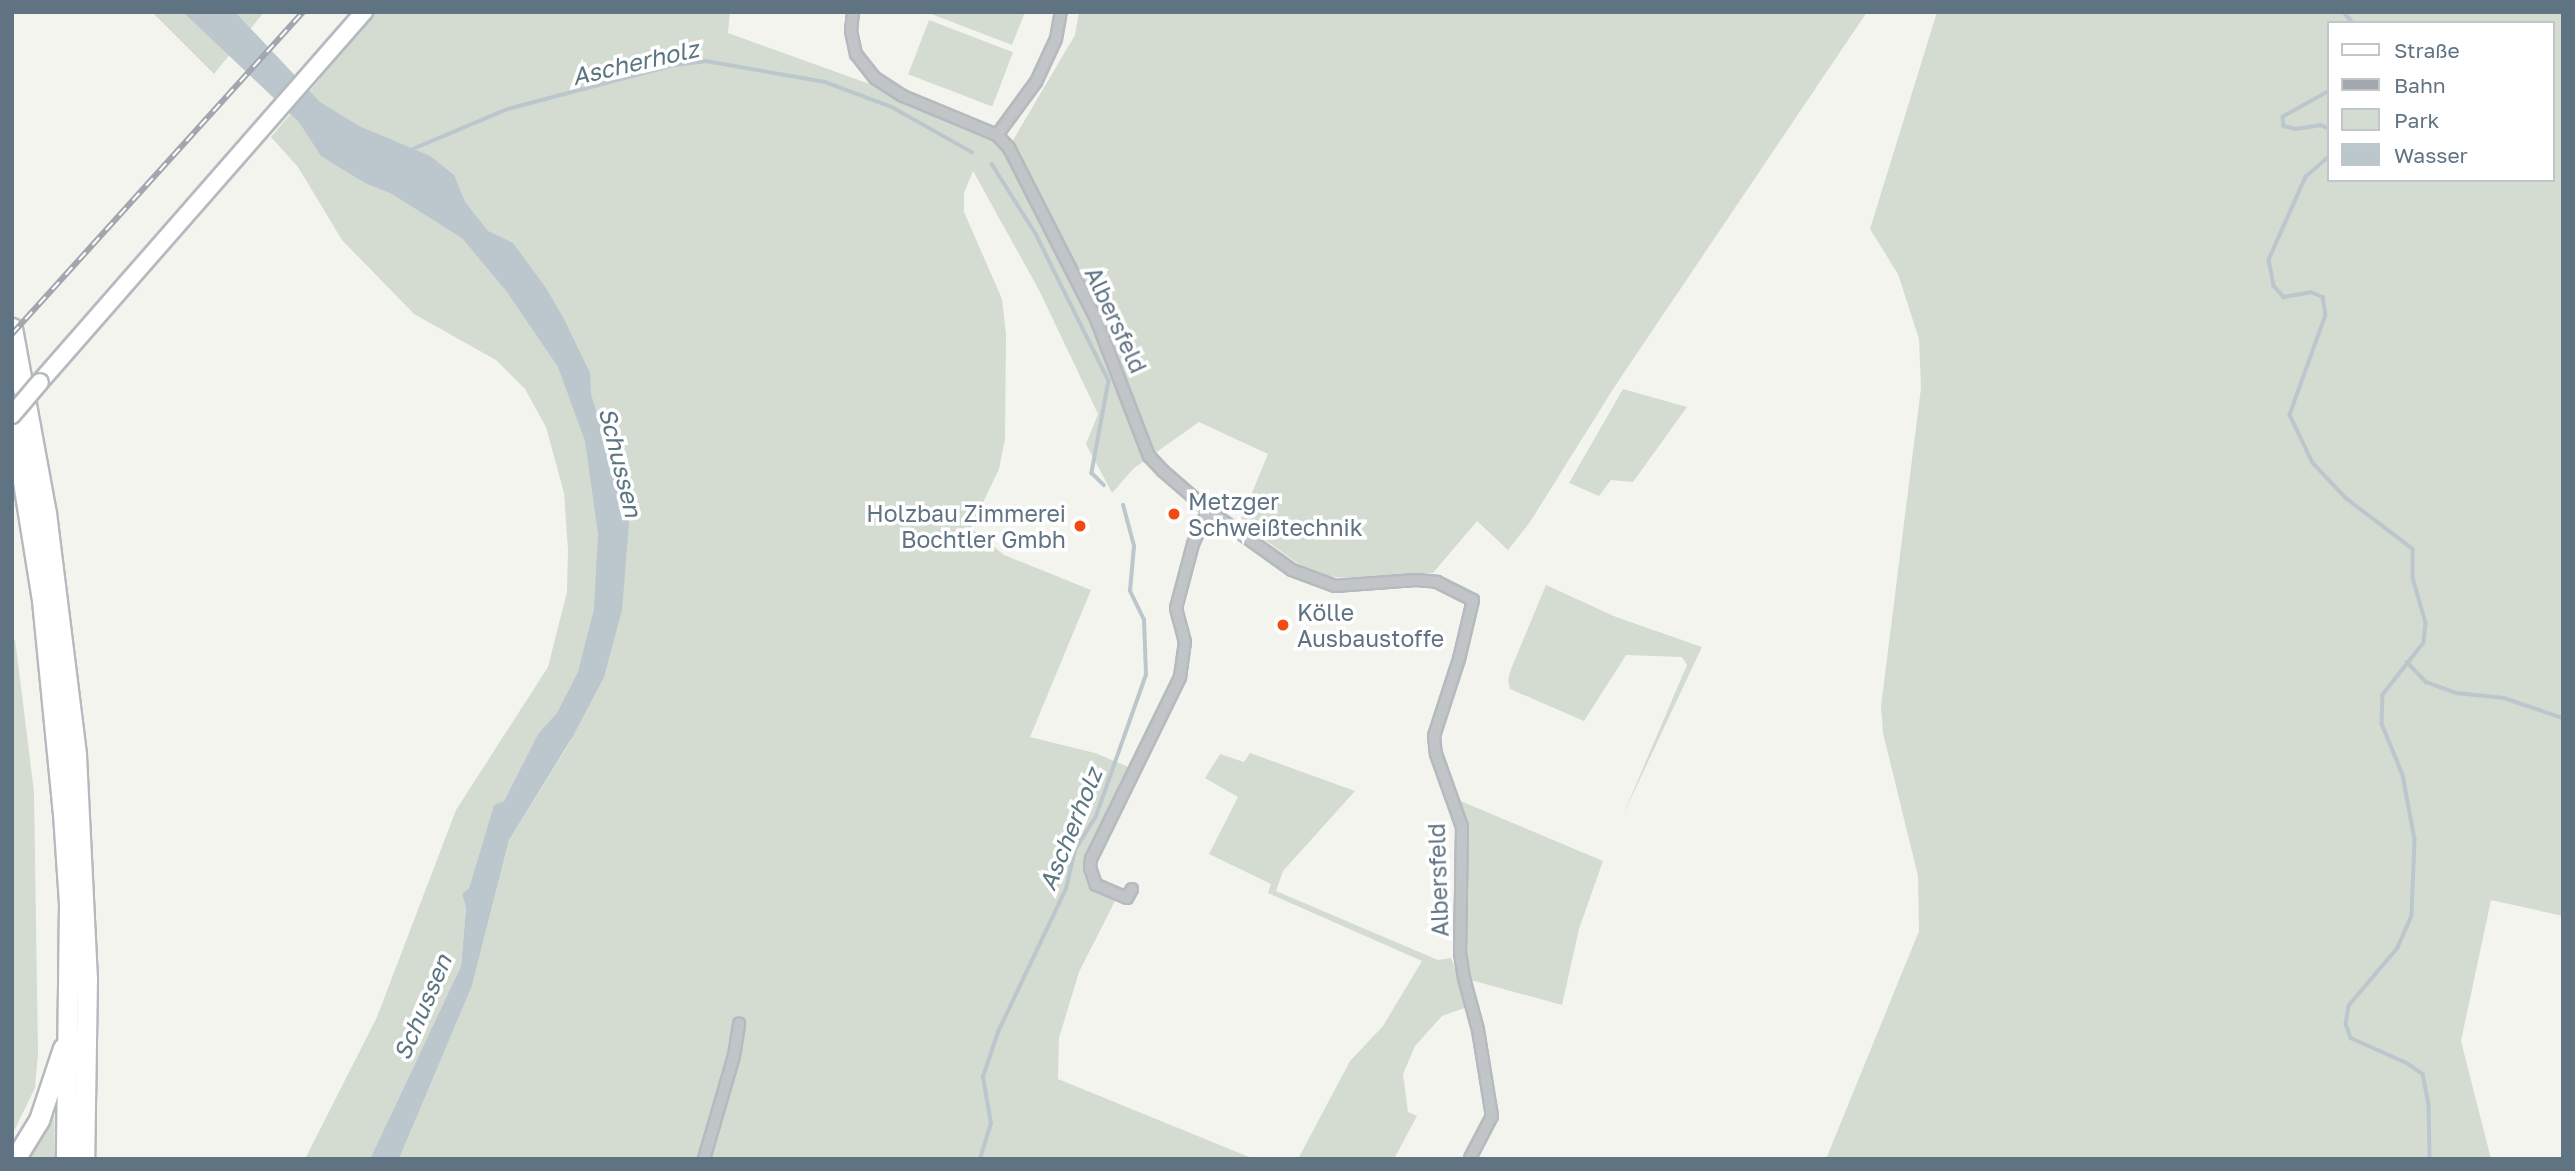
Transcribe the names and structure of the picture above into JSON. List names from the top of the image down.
{
  "streets": {
    "street": ["Albersfeld"]
  },
  "water": ["Ascherholz", "Schussen"],
  "places": ["Metzger Schweißtechnik", "Holzbau Zimmerei Bochtler Gmbh", "Kölle Ausbaustoffe"],
  "legend": [
    "Straße",
    "Bahn",
    "Park",
    "Wasser"
  ]
}
